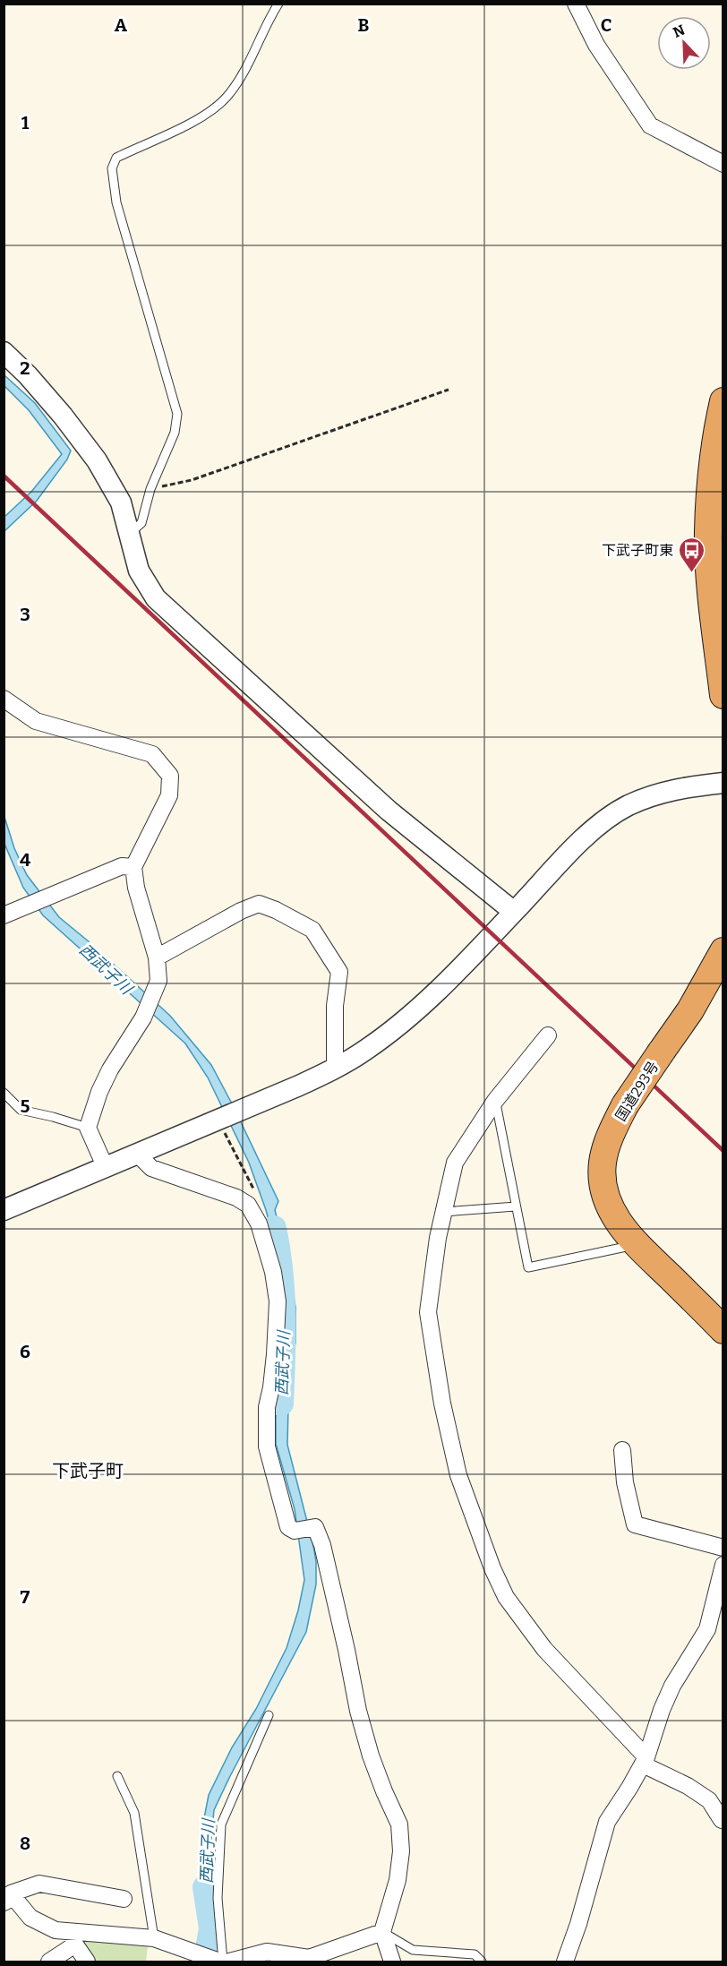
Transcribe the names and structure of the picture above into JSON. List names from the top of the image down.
{
  "streets": {
    "highway": ["国道293号"]
  },
  "districts": ["下武子町"],
  "water": ["西武子川"],
  "places": {
    "bus stop": ["下武子町東"]
  },
  "north": "top left",
  "grid": {
    "columns": ["A", "B", "C"],
    "rows": [
      "1",
      "2",
      "3",
      "4",
      "5",
      "6",
      "7",
      "8"
    ]
  }
}
